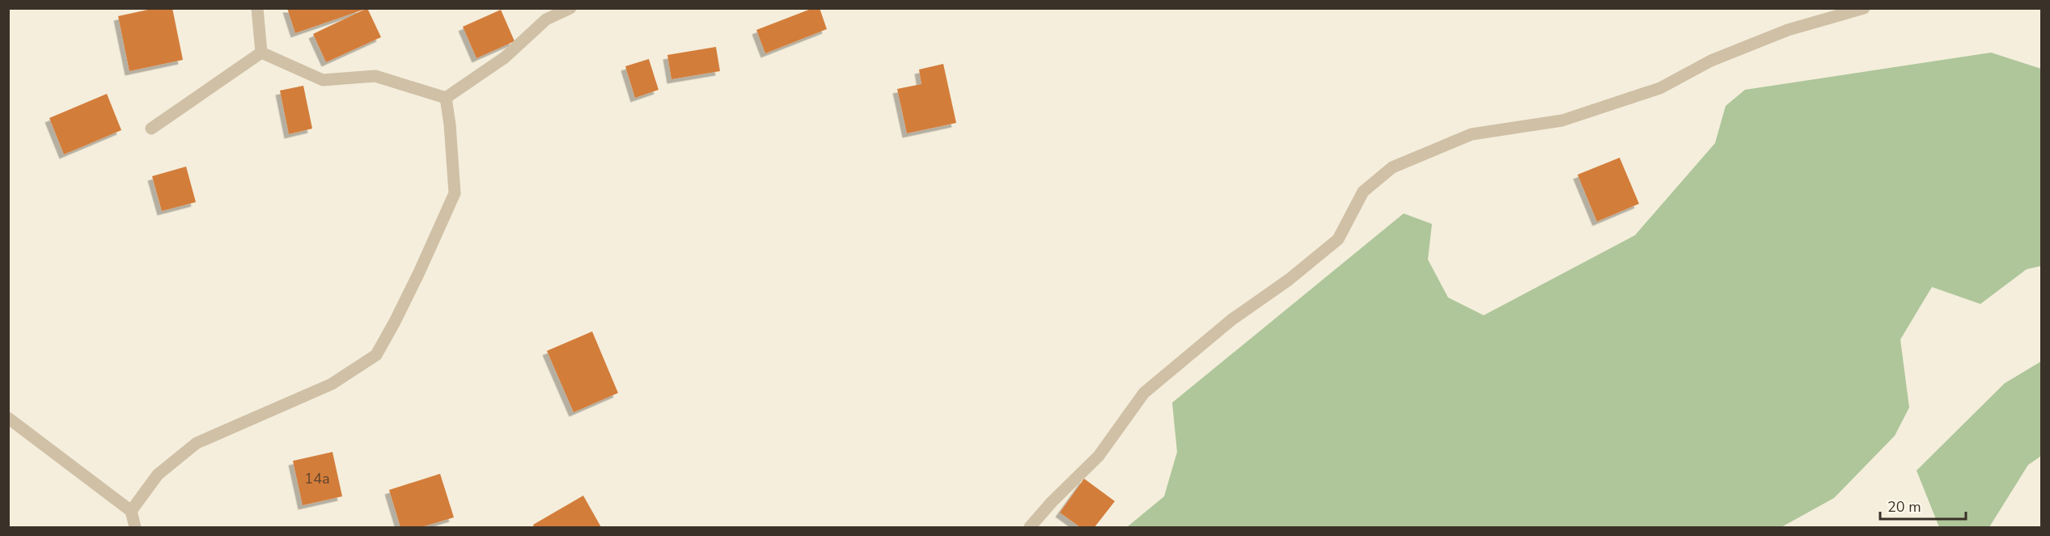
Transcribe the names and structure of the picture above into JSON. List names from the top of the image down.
{
  "house_numbers": ["14а"],
  "scale_bar": "20 m"
}
